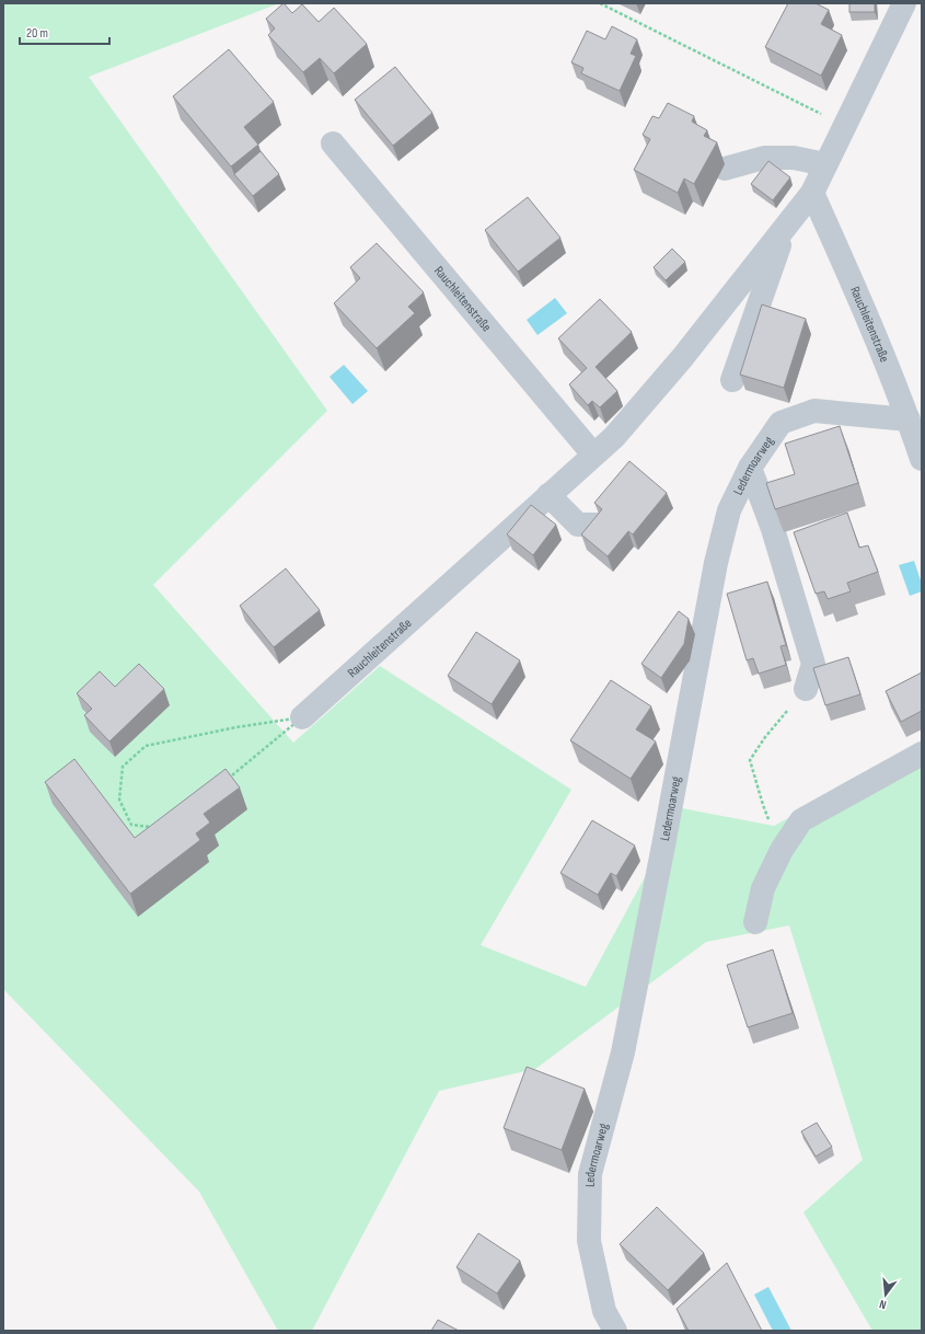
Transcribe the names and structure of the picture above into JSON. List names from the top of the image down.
{
  "streets": {
    "street": ["Rauchleitenstraße", "Ledermoarweg"]
  },
  "crossings": [
    ["Rauchleitenstraße", "Ledermoarweg"]
  ],
  "scale_bar": "20 m",
  "north": "bottom"
}
